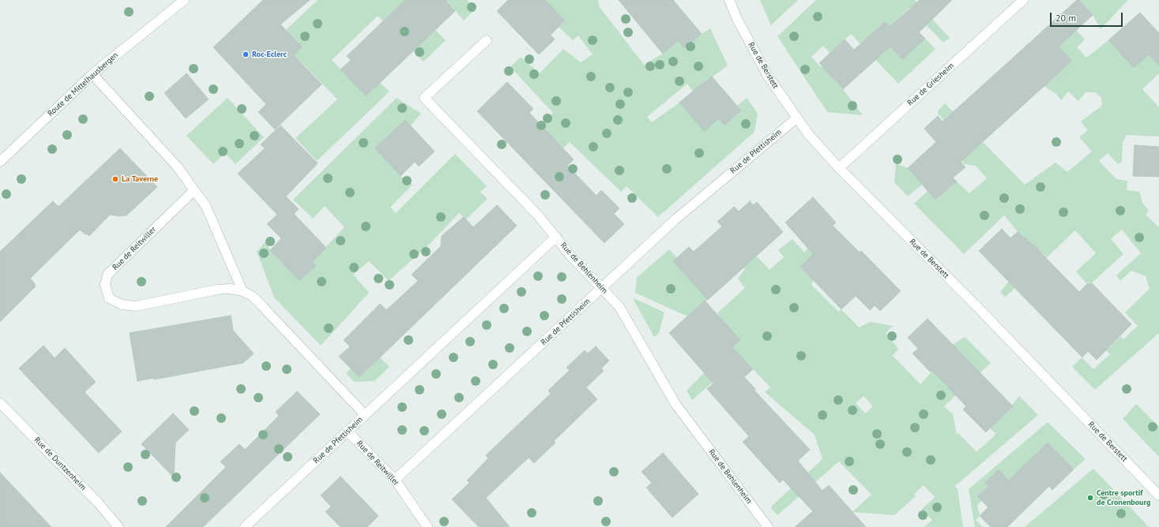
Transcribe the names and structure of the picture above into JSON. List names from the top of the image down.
{
  "streets": {
    "street": [
      "Rue de Berstett",
      "Route de Mittelhausbergen",
      "Rue de Griesheim",
      "Rue de Pfettisheim",
      "Rue de Reitwiller",
      "Rue de Behlenheim",
      "Rue de Duntzenheim"
    ]
  },
  "crossings": [
    ["Rue de Berstett", "Rue de Griesheim"],
    ["Rue de Berstett", "Rue de Pfettisheim"],
    ["Rue de Pfettisheim", "Rue de Reitwiller"],
    ["Rue de Pfettisheim", "Rue de Behlenheim"]
  ],
  "places": ["Roc-Eclerc", "La Taverne", "Centre sportif de Cronenbourg"],
  "scale_bar": "20 m"
}
